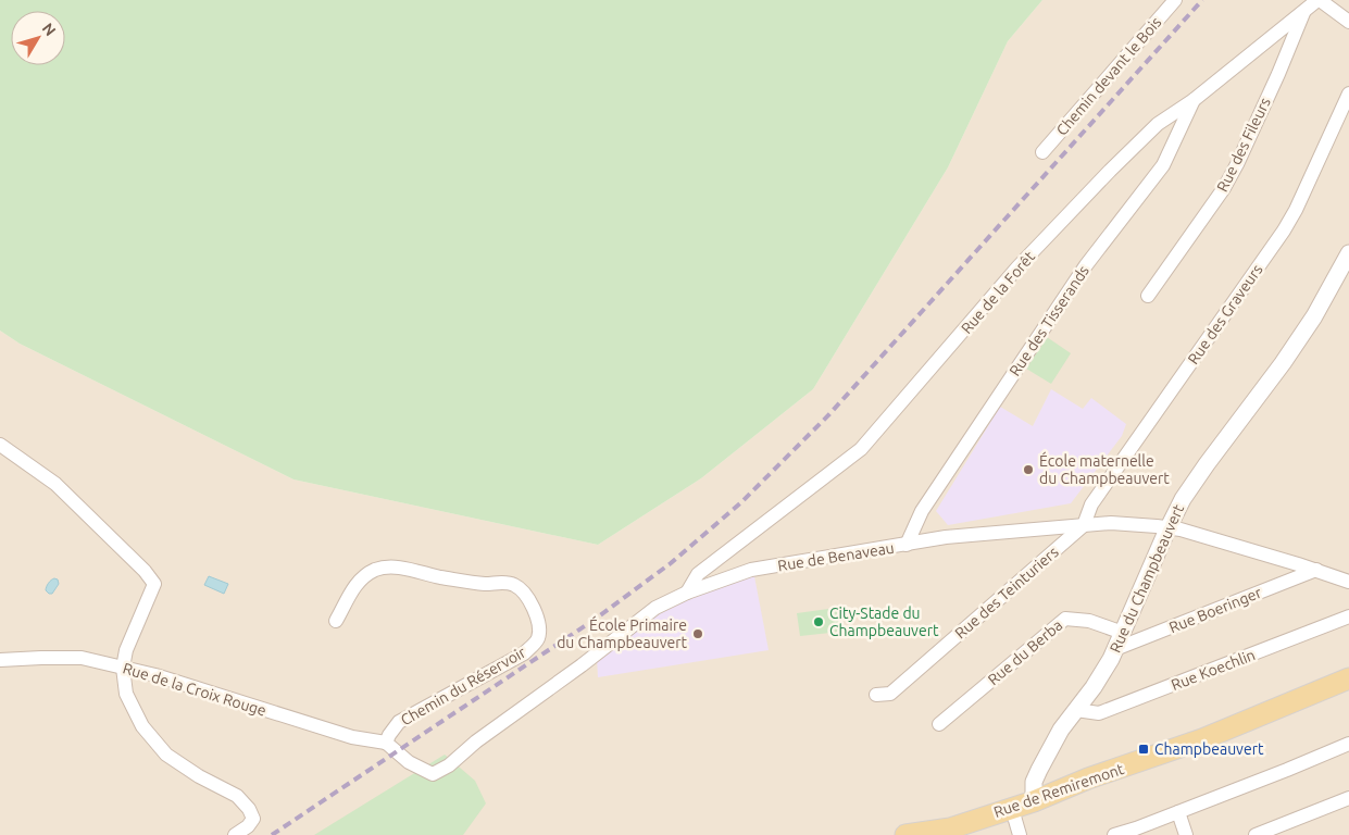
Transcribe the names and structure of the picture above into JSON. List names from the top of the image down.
{
  "streets": {
    "main road": ["Rue de Remiremont"],
    "street": [
      "Chemin devant le Bois",
      "Rue des Fileurs",
      "Rue de la Forêt",
      "Rue des Graveurs",
      "Rue des Tisserands",
      "Rue de Benaveau",
      "Rue du Champbeauvert",
      "Rue des Teinturiers",
      "Rue Boeringer",
      "Rue du Berba",
      "Rue Koechlin",
      "Chemin du Réservoir",
      "Rue de la Croix Rouge"
    ]
  },
  "crossings": [
    ["Rue des Fileurs", "Rue de la Forêt"],
    ["Rue de la Forêt", "Rue des Tisserands"],
    ["Rue de la Forêt", "Rue de Benaveau"],
    ["Rue des Graveurs", "Rue de Benaveau"],
    ["Rue des Graveurs", "Rue des Teinturiers"],
    ["Rue des Tisserands", "Rue de Benaveau"],
    ["Rue de Benaveau", "Rue du Champbeauvert"],
    ["Rue de Benaveau", "Rue des Teinturiers"],
    ["Rue de Benaveau", "Rue Boeringer"],
    ["Rue de Benaveau", "Chemin du Réservoir"],
    ["Rue de Benaveau", "Rue de la Croix Rouge"],
    ["Rue du Champbeauvert", "Rue Boeringer"],
    ["Rue du Champbeauvert", "Rue du Berba"],
    ["Rue du Champbeauvert", "Rue Koechlin"],
    ["Rue du Champbeauvert", "Rue de Remiremont"],
    ["Chemin du Réservoir", "Rue de la Croix Rouge"]
  ],
  "places": {
    "other": ["École maternelle du Champbeauvert", "City-Stade du Champbeauvert", "École Primaire du Champbeauvert"],
    "transit": ["Champbeauvert"]
  },
  "north": "top right"
}
